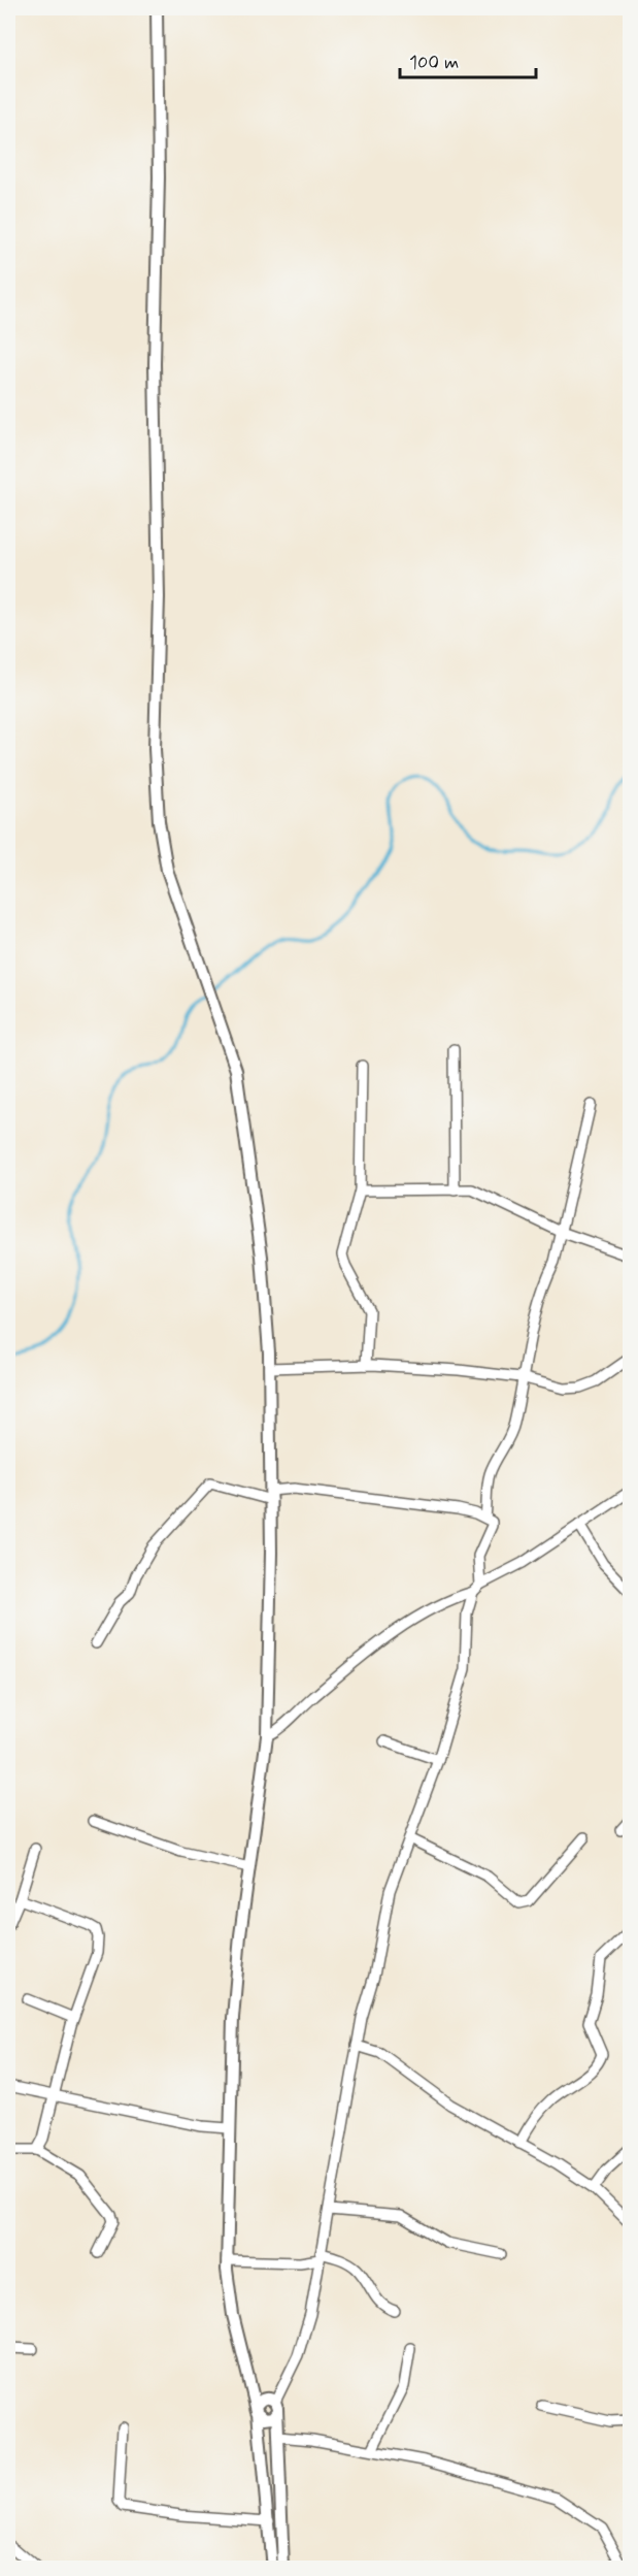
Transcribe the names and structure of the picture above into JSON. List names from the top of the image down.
{
  "scale_bar": "100 m"
}
